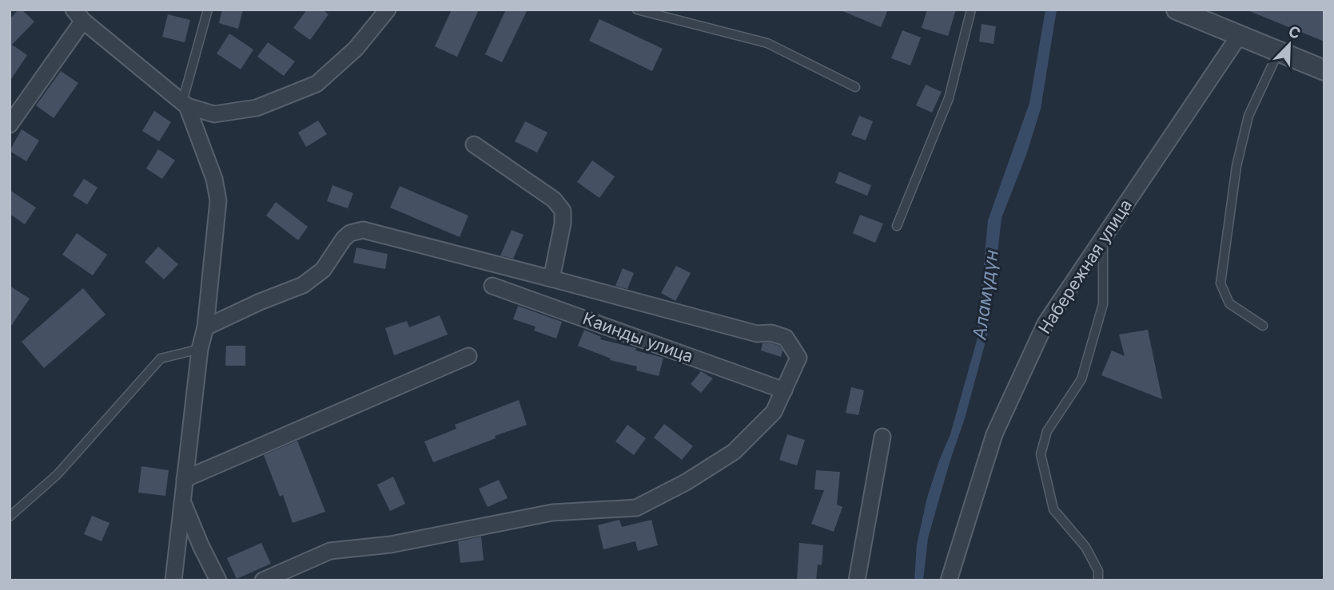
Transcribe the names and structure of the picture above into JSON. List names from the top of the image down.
{
  "streets": {
    "street": ["Набережная улица", "Каинды улица"]
  },
  "water": ["Аламүдүн"],
  "north": "top right"
}
